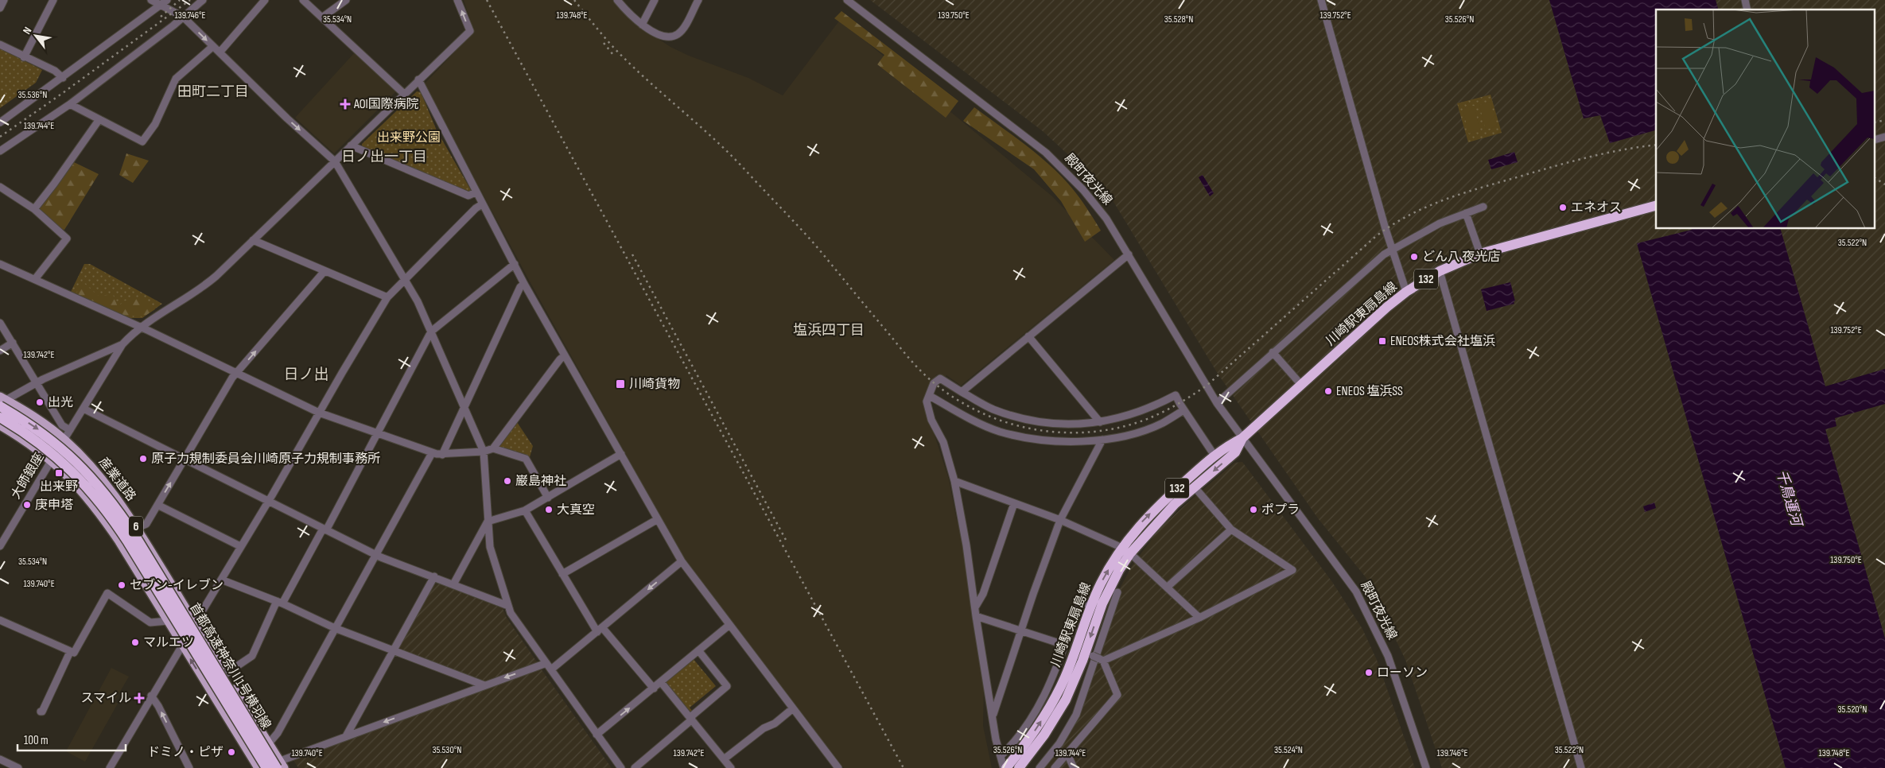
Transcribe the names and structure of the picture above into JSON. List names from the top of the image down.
{
  "streets": {
    "highway": ["132", "川崎駅東扇島線", "首都高速神奈川1号横羽線"],
    "main road": ["産業道路", "6"],
    "street": ["殿町夜光線", "大師銀座"]
  },
  "crossings": [
    ["殿町夜光線", "川崎駅東扇島線"],
    ["大師銀座", "産業道路"],
    ["大師銀座", "6"],
    ["産業道路", "首都高速神奈川1号横羽線"],
    ["6", "首都高速神奈川1号横羽線"]
  ],
  "districts": [
    "田町二丁目",
    "日ノ出一丁目",
    "塩浜四丁目",
    "日ノ出"
  ],
  "water": ["千鳥運河"],
  "parks": ["出来野公園"],
  "places": {
    "health": ["AOI国際病院", "スマイル"],
    "other": [
      "エネオス",
      "どん八 夜光店",
      "ENEOS 塩浜SS",
      "出光",
      "原子力規制委員会川崎原子力規制事務所",
      "巌島神社",
      "庚申塔",
      "大真空",
      "ポプラ",
      "セブン-イレブン",
      "マルエツ",
      "ローソン",
      "ドミノ・ピザ"
    ],
    "transit": ["ENEOS株式会社塩浜", "川崎貨物", "出来野"]
  },
  "scale_bar": "100 m",
  "north": "top left",
  "coordinates": [
    "139.746°E",
    "139.748°E",
    "139.750°E",
    "139.752°E",
    "35.528°N",
    "35.526°N",
    "35.534°N",
    "35.536°N",
    "139.744°E",
    "35.522°N",
    "139.742°E",
    "139.740°E",
    "35.520°N",
    "35.530°N",
    "35.524°N"
  ]
}
